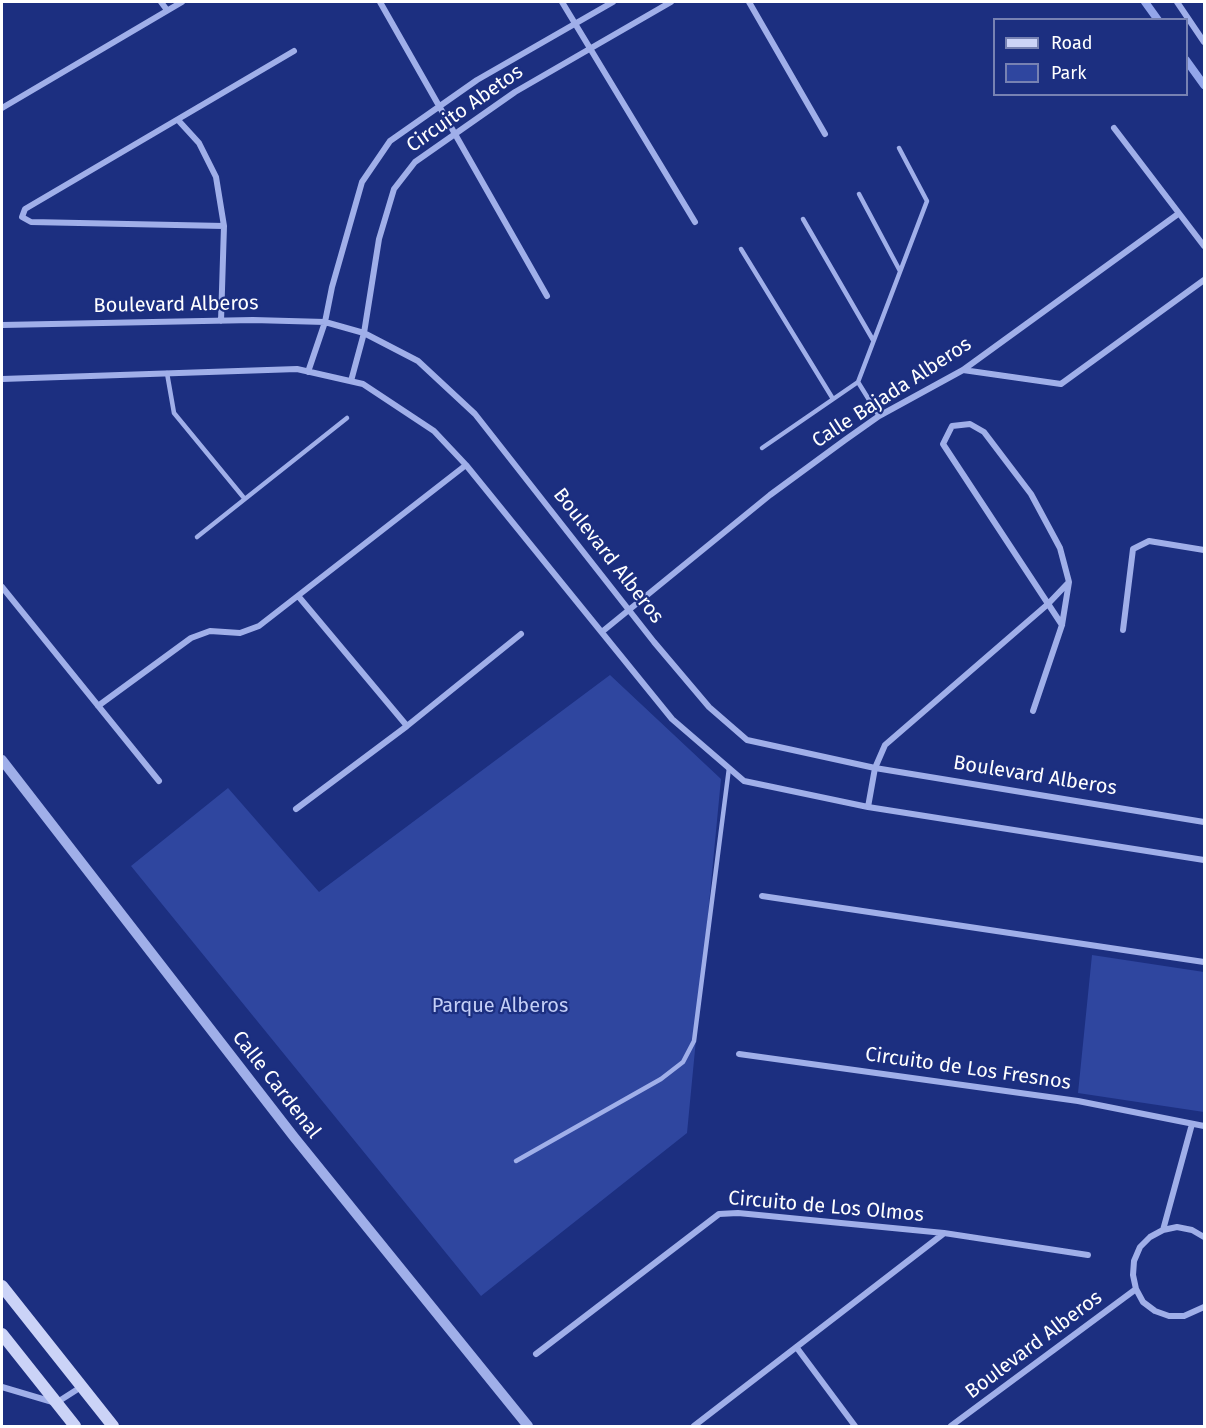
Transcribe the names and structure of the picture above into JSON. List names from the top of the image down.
{
  "streets": {
    "street": [
      "Circuito Abetos",
      "Boulevard Alberos",
      "Calle Bajada Alberos",
      "Circuito de Los Fresnos",
      "Calle Cardenal",
      "Circuito de Los Olmos"
    ]
  },
  "crossings": [
    ["Circuito Abetos", "Boulevard Alberos"],
    ["Boulevard Alberos", "Calle Bajada Alberos"]
  ],
  "parks": ["Parque Alberos"],
  "legend": ["Road", "Park"]
}
